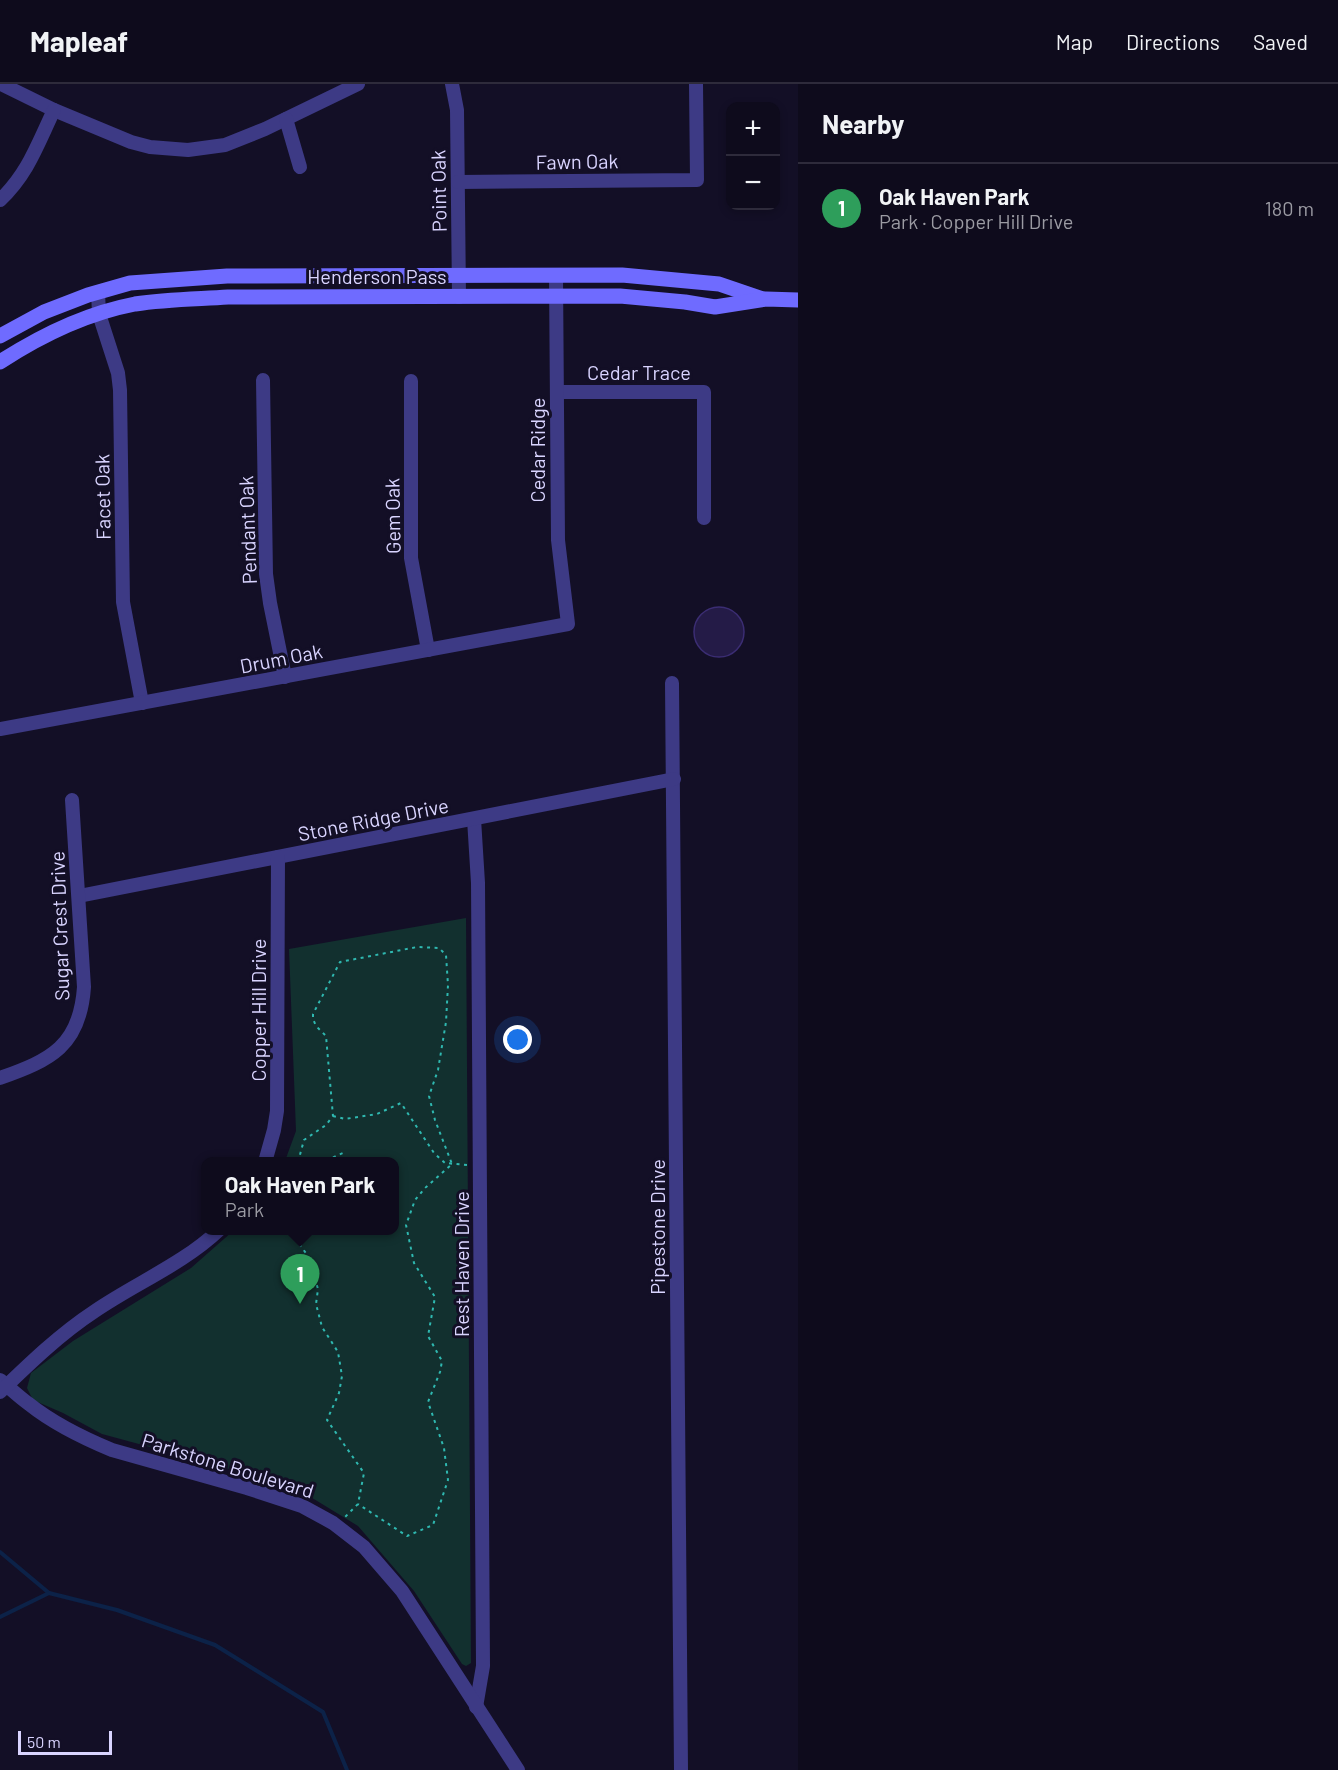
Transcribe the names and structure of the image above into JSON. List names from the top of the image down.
{
  "streets": {
    "street": [
      "Fawn Oak",
      "Point Oak",
      "Henderson Pass",
      "Cedar Trace",
      "Cedar Ridge",
      "Facet Oak",
      "Gem Oak",
      "Pendant Oak",
      "Drum Oak",
      "Stone Ridge Drive",
      "Sugar Crest Drive",
      "Copper Hill Drive",
      "Pipestone Drive",
      "Rest Haven Drive",
      "Parkstone Boulevard"
    ]
  },
  "crossings": [
    ["Fawn Oak", "Point Oak"],
    ["Point Oak", "Henderson Pass"],
    ["Henderson Pass", "Cedar Ridge"],
    ["Henderson Pass", "Facet Oak"],
    ["Cedar Trace", "Cedar Ridge"],
    ["Cedar Ridge", "Drum Oak"],
    ["Facet Oak", "Drum Oak"],
    ["Gem Oak", "Drum Oak"],
    ["Pendant Oak", "Drum Oak"],
    ["Stone Ridge Drive", "Sugar Crest Drive"],
    ["Stone Ridge Drive", "Copper Hill Drive"],
    ["Stone Ridge Drive", "Pipestone Drive"],
    ["Stone Ridge Drive", "Rest Haven Drive"],
    ["Rest Haven Drive", "Parkstone Boulevard"]
  ],
  "scale_bar": "50 m",
  "page": {
    "header": "Mapleaf",
    "nav": ["Map", "Directions", "Saved"],
    "heading": "Nearby",
    "map_buttons": ["+", "−"],
    "list": [
      {
        "mark": "1",
        "name": "Oak Haven Park",
        "note": "Park · Copper Hill Drive",
        "value": "180 m"
      }
    ],
    "popup": ["Oak Haven Park", "Park"],
    "pins": "1",
    "scale": "50 m"
  }
}
